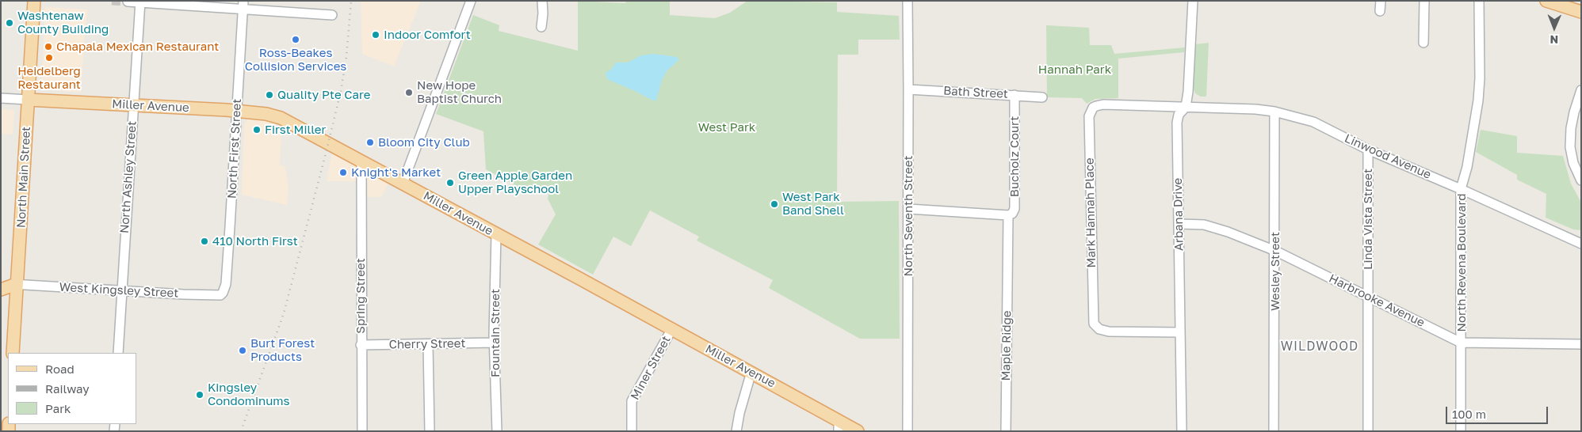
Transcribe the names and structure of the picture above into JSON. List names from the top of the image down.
{
  "streets": {
    "main road": ["Miller Avenue", "North Main Street"],
    "street": [
      "Bath Street",
      "North First Street",
      "Bucholz Court",
      "Linwood Avenue",
      "North Ashley Street",
      "Mark Hannah Place",
      "Arbana Drive",
      "North Seventh Street",
      "Linda Vista Street",
      "North Revena Boulevard",
      "Wesley Street",
      "West Kingsley Street",
      "Spring Street",
      "Harbrooke Avenue",
      "Fountain Street",
      "Cherry Street",
      "Maple Ridge",
      "Miner Street"
    ]
  },
  "crossings": [
    ["Bath Street", "Bucholz Court"],
    ["Bath Street", "North Seventh Street"],
    ["Miller Avenue", "North First Street"],
    ["Miller Avenue", "North Main Street"],
    ["Miller Avenue", "North Ashley Street"],
    ["Miller Avenue", "Spring Street"],
    ["Miller Avenue", "Fountain Street"],
    ["Miller Avenue", "Miner Street"],
    ["North First Street", "West Kingsley Street"],
    ["Bucholz Court", "Maple Ridge"],
    ["Linwood Avenue", "Mark Hannah Place"],
    ["Linwood Avenue", "Arbana Drive"],
    ["Linwood Avenue", "Linda Vista Street"],
    ["Linwood Avenue", "North Revena Boulevard"],
    ["Linwood Avenue", "Wesley Street"],
    ["North Main Street", "West Kingsley Street"],
    ["North Ashley Street", "West Kingsley Street"],
    ["Mark Hannah Place", "Arbana Drive"],
    ["Arbana Drive", "Harbrooke Avenue"],
    ["Linda Vista Street", "Harbrooke Avenue"],
    ["North Revena Boulevard", "Harbrooke Avenue"],
    ["Wesley Street", "Harbrooke Avenue"],
    ["Spring Street", "Cherry Street"],
    ["Fountain Street", "Cherry Street"]
  ],
  "districts": ["WILDWOOD"],
  "parks": ["Hannah Park", "West Park"],
  "places": [
    "Washtenaw County Building",
    "Indoor Comfort",
    "Ross-Beakes Collision Services",
    "Chapala Mexican Restaurant",
    "Heidelberg Restaurant",
    "New Hope Baptist Church",
    "Quality Pte Care",
    "First Miller",
    "Bloom City Club",
    "Knight's Market",
    "Green Apple Garden Upper Playschool",
    "West Park Band Shell",
    "410 North First",
    "Burt Forest Products",
    "Kingsley Condominums"
  ],
  "legend": ["Road", "Railway", "Park"],
  "scale_bar": "100 m",
  "north": "bottom"
}
